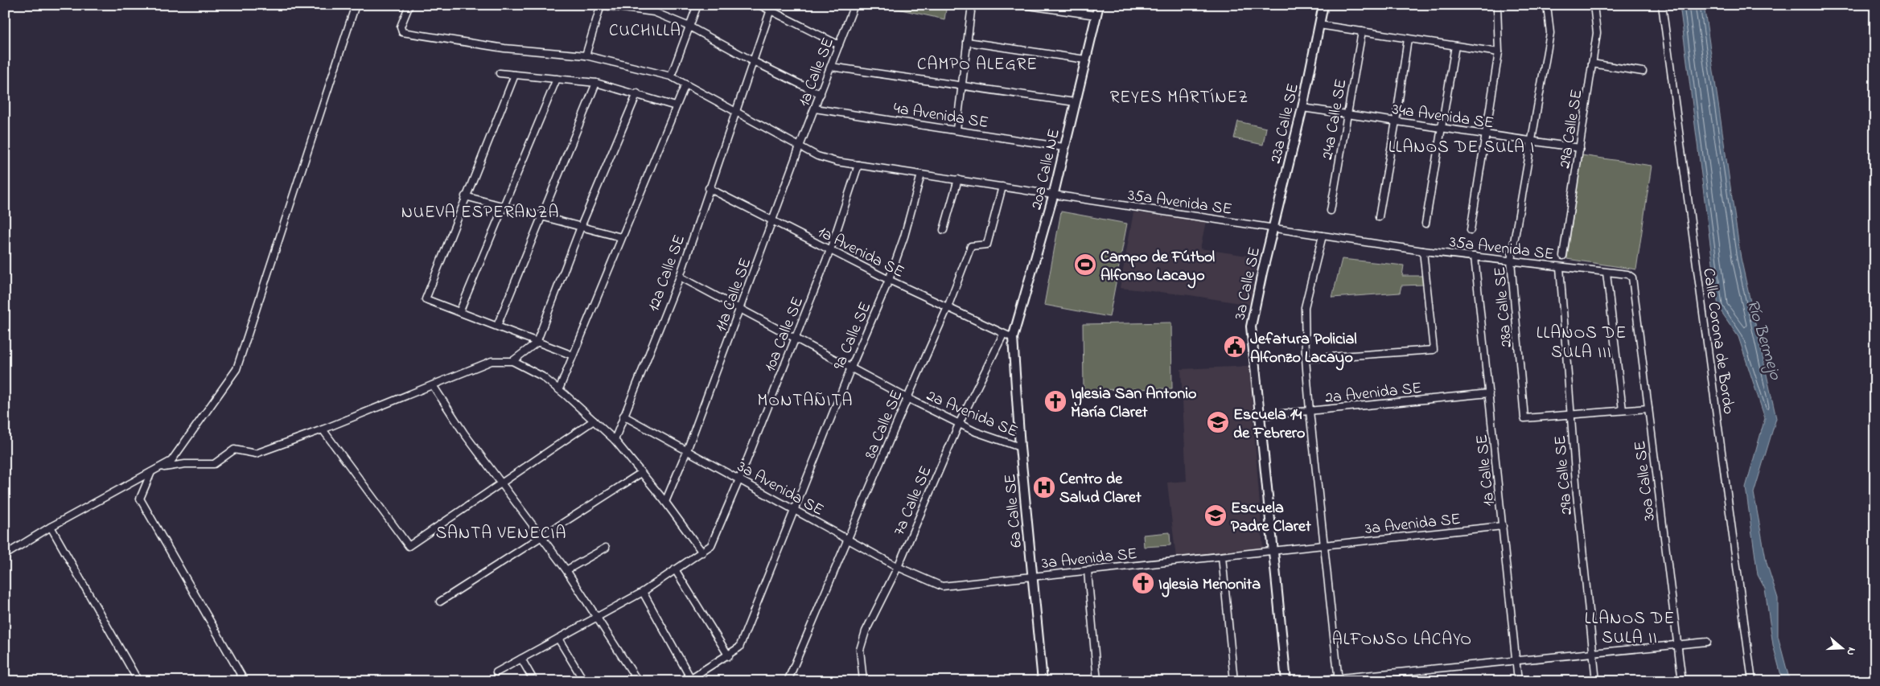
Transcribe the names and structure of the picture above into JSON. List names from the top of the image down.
{
  "streets": {
    "street": [
      "1a Calle SE",
      "4a Avenida SE",
      "34a Avenida SE",
      "24a Calle SE",
      "23a Calle SE",
      "29a Calle SE",
      "20a Calle NE",
      "35a Avenida SE",
      "1a Avenida SE",
      "12a Calle SE",
      "3a Calle SE",
      "11a Calle SE",
      "28a Calle SE",
      "10a Calle SE",
      "9a Calle SE",
      "Calle Corona de Bordo",
      "2a Avenida SE",
      "8a Calle SE",
      "30a Calle SE",
      "3a Avenida SE",
      "7a Calle SE",
      "6a Calle SE"
    ]
  },
  "crossings": [
    ["1a Calle SE", "4a Avenida SE"],
    ["1a Calle SE", "35a Avenida SE"],
    ["1a Calle SE", "11a Calle SE"],
    ["1a Calle SE", "2a Avenida SE"],
    ["1a Calle SE", "3a Avenida SE"],
    ["4a Avenida SE", "20a Calle NE"],
    ["34a Avenida SE", "24a Calle SE"],
    ["34a Avenida SE", "23a Calle SE"],
    ["34a Avenida SE", "29a Calle SE"],
    ["34a Avenida SE", "28a Calle SE"],
    ["23a Calle SE", "35a Avenida SE"],
    ["23a Calle SE", "3a Calle SE"],
    ["29a Calle SE", "35a Avenida SE"],
    ["29a Calle SE", "28a Calle SE"],
    ["20a Calle NE", "35a Avenida SE"],
    ["20a Calle NE", "1a Avenida SE"],
    ["20a Calle NE", "6a Calle SE"],
    ["35a Avenida SE", "12a Calle SE"],
    ["35a Avenida SE", "3a Calle SE"],
    ["35a Avenida SE", "11a Calle SE"],
    ["35a Avenida SE", "28a Calle SE"],
    ["35a Avenida SE", "10a Calle SE"],
    ["35a Avenida SE", "9a Calle SE"],
    ["35a Avenida SE", "8a Calle SE"],
    ["35a Avenida SE", "30a Calle SE"],
    ["1a Avenida SE", "12a Calle SE"],
    ["1a Avenida SE", "11a Calle SE"],
    ["1a Avenida SE", "10a Calle SE"],
    ["1a Avenida SE", "9a Calle SE"],
    ["1a Avenida SE", "8a Calle SE"],
    ["1a Avenida SE", "7a Calle SE"],
    ["1a Avenida SE", "6a Calle SE"],
    ["12a Calle SE", "2a Avenida SE"],
    ["12a Calle SE", "3a Avenida SE"],
    ["3a Calle SE", "2a Avenida SE"],
    ["3a Calle SE", "3a Avenida SE"],
    ["11a Calle SE", "2a Avenida SE"],
    ["11a Calle SE", "3a Avenida SE"],
    ["10a Calle SE", "2a Avenida SE"],
    ["10a Calle SE", "3a Avenida SE"],
    ["9a Calle SE", "2a Avenida SE"],
    ["9a Calle SE", "3a Avenida SE"],
    ["2a Avenida SE", "8a Calle SE"],
    ["2a Avenida SE", "7a Calle SE"],
    ["2a Avenida SE", "6a Calle SE"],
    ["8a Calle SE", "3a Avenida SE"],
    ["3a Avenida SE", "7a Calle SE"],
    ["3a Avenida SE", "6a Calle SE"]
  ],
  "districts": [
    "CUCHILLA",
    "CAMPO ALEGRE",
    "REYES MARTÍNEZ",
    "LLANOS DE SULA I",
    "NUEVA ESPERANZA",
    "LLANOS DE SULA III",
    "MONTAÑITA",
    "SANTA VENECIA",
    "LLANOS DE SULA II",
    "ALFONSO LACAYO"
  ],
  "water": ["Río Bermejo"],
  "places": {
    "sports": ["Campo de Fútbol Alfonso Lacayo"],
    "public building": ["Jefatura Policial Alfonzo Lacayo"],
    "church": ["Iglesia San Antonio María Claret", "Iglesia Menonita"],
    "school or university": ["Escuela 14 de Febrero", "Escuela Padre Claret"],
    "hospital": ["Centro de Salud Claret"]
  },
  "north": "right"
}
